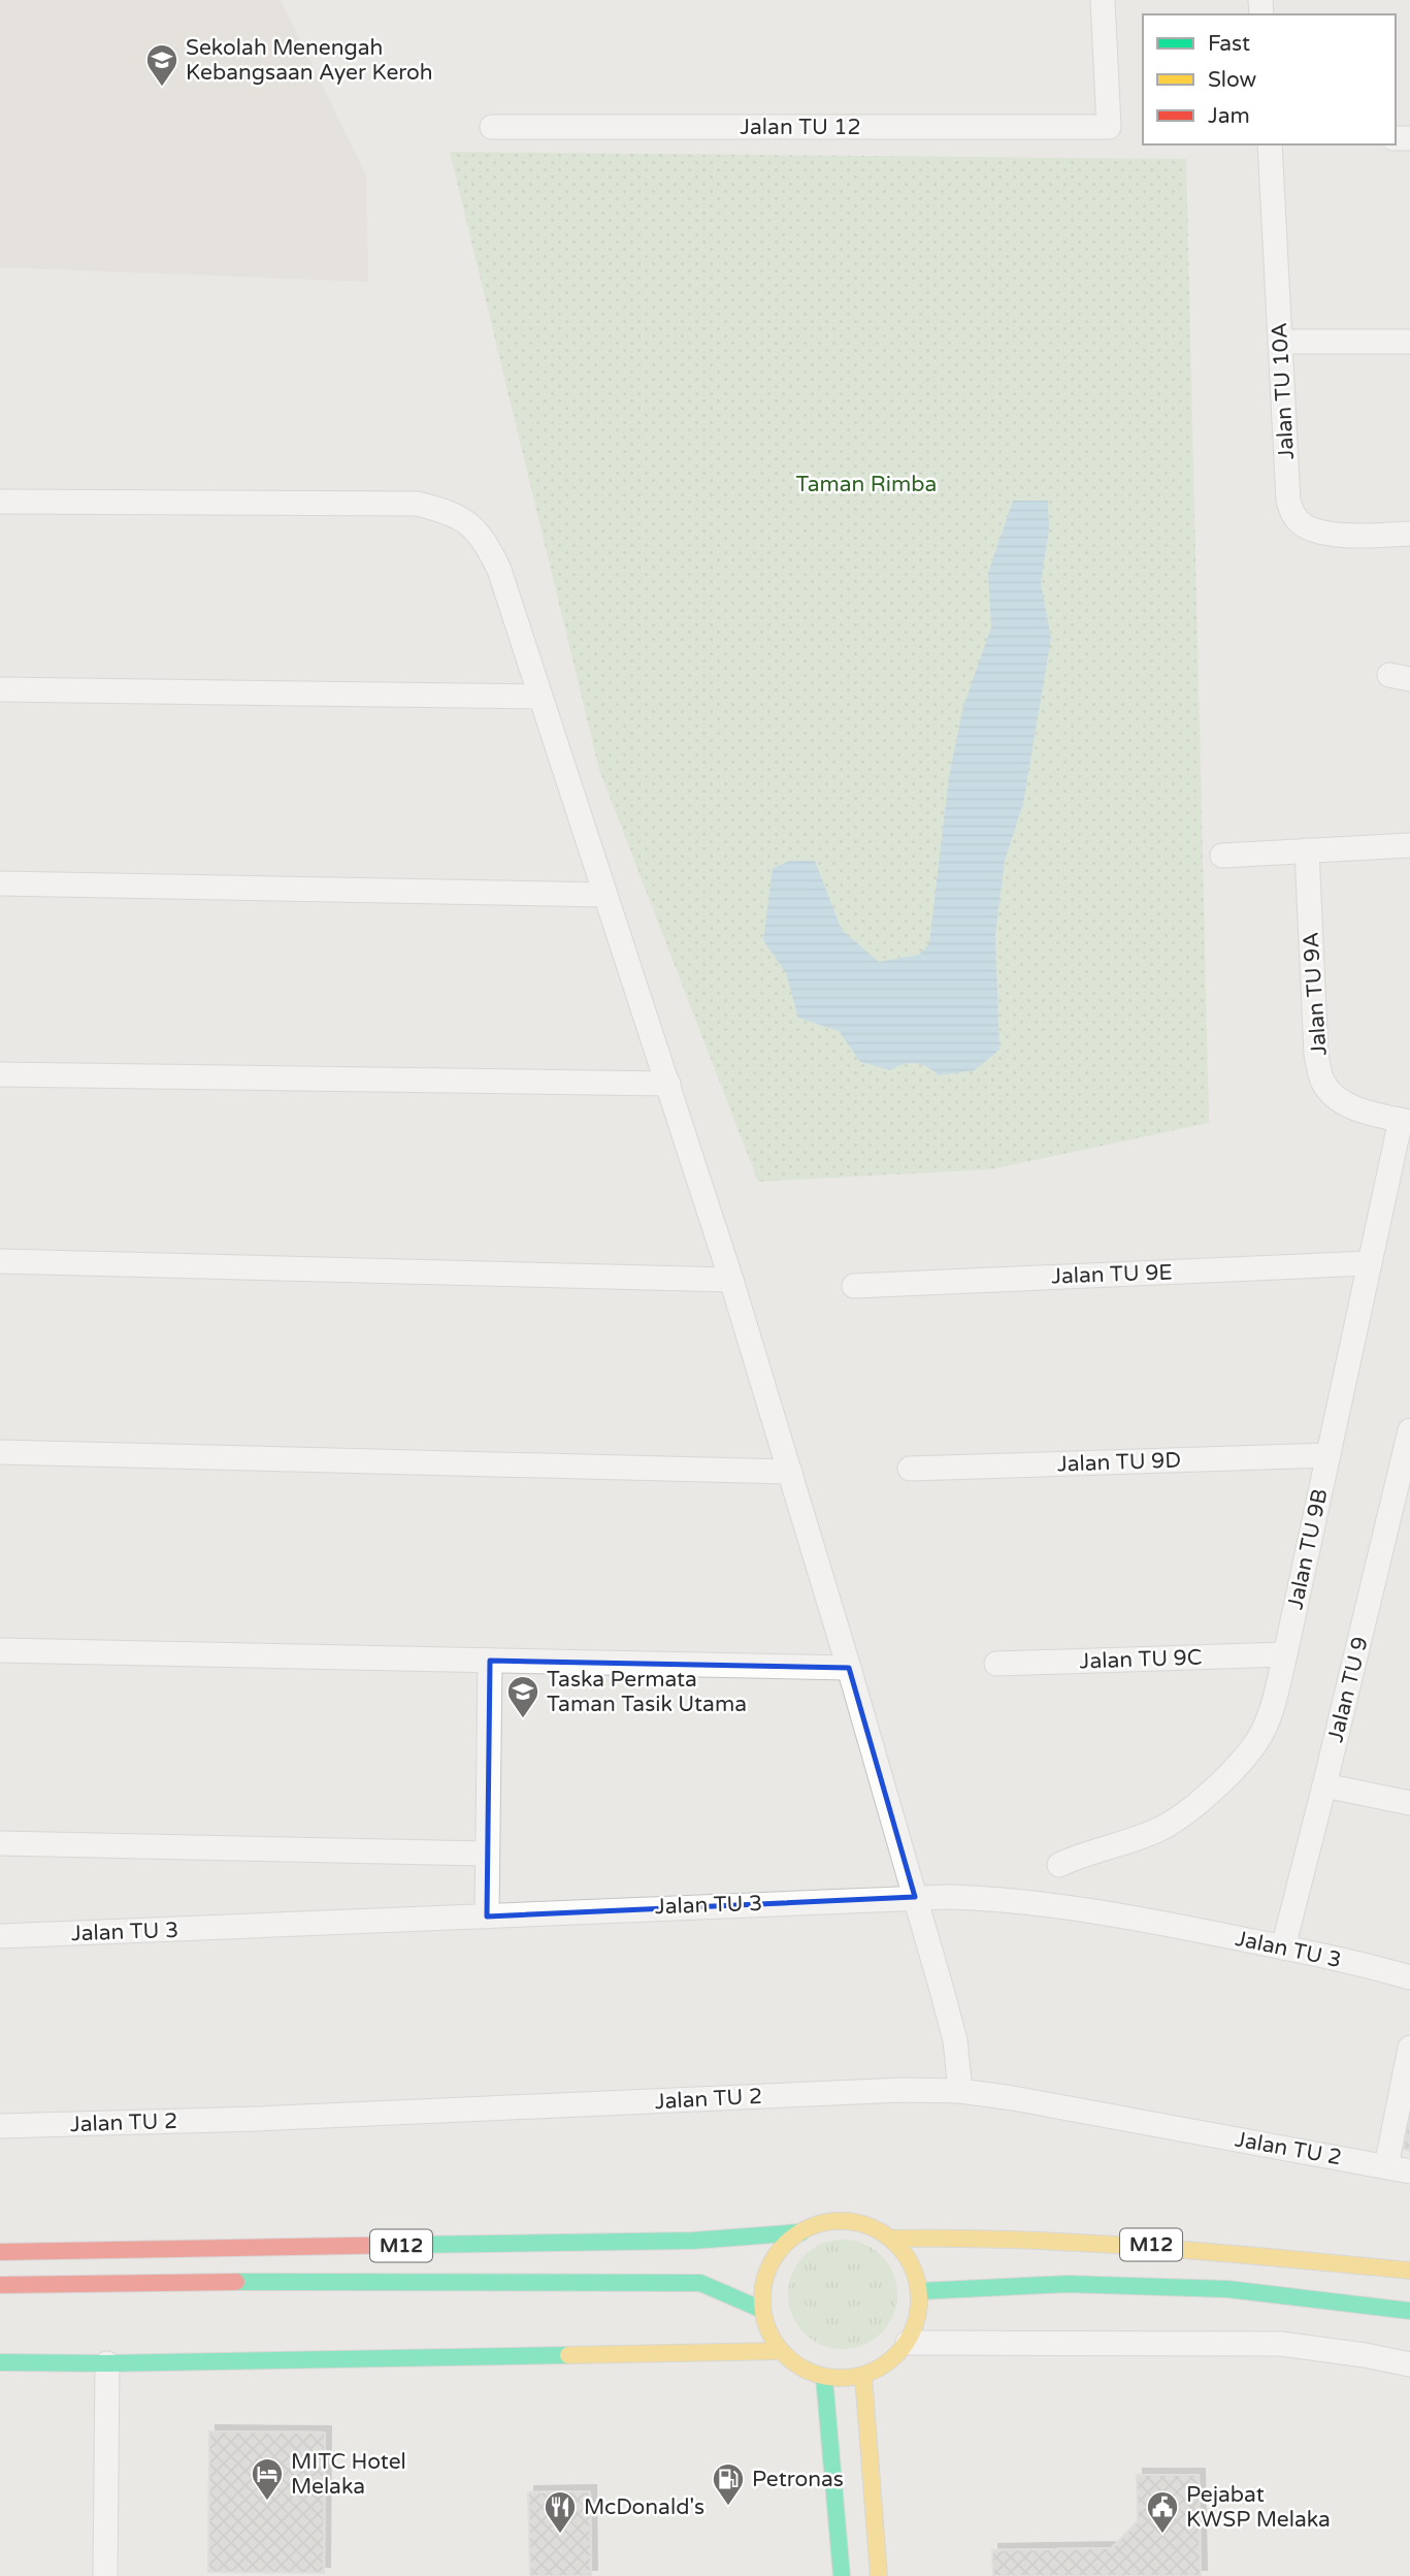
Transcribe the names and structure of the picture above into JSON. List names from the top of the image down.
{
  "streets": {
    "main road": ["M12"],
    "street": [
      "Jalan TU 12",
      "Jalan TU 10A",
      "Jalan TU 9A",
      "Jalan TU 9E",
      "Jalan TU 9D",
      "Jalan TU 9B",
      "Jalan TU 9C",
      "Jalan TU 9",
      "Jalan TU 3",
      "Jalan TU 2"
    ]
  },
  "crossings": [
    ["Jalan TU 9A", "Jalan TU 9B"],
    ["Jalan TU 9E", "Jalan TU 9B"],
    ["Jalan TU 9D", "Jalan TU 9B"],
    ["Jalan TU 9B", "Jalan TU 9C"],
    ["Jalan TU 9", "Jalan TU 3"]
  ],
  "parks": ["Taman Rimba"],
  "places": {
    "school or university": ["Sekolah Menengah Kebangsaan Ayer Keroh", "Taska Permata Taman Tasik Utama"],
    "hotel": ["MITC Hotel Melaka"],
    "fuel station": ["Petronas"],
    "restaurant": ["McDonald's"],
    "public building": ["Pejabat KWSP Melaka"]
  },
  "legend": ["Fast", "Slow", "Jam"]
}
